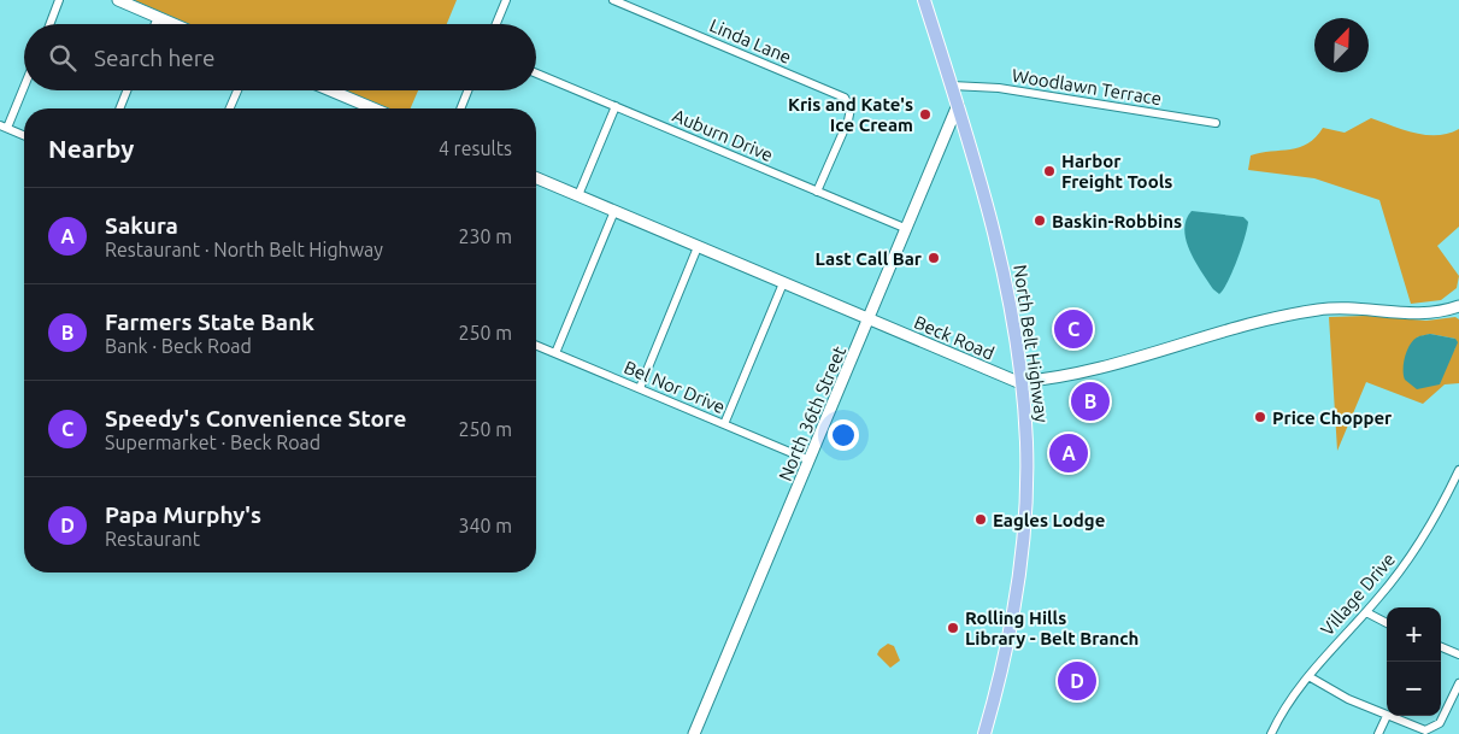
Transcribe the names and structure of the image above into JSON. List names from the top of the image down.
{
  "streets": {
    "main road": ["North Belt Highway"],
    "street": [
      "Linda Lane",
      "Woodlawn Terrace",
      "Auburn Drive",
      "Beck Road",
      "Bel Nor Drive",
      "North 36th Street",
      "Village Drive"
    ]
  },
  "crossings": [
    ["Linda Lane", "Auburn Drive"],
    ["Woodlawn Terrace", "North Belt Highway"],
    ["Auburn Drive", "North 36th Street"],
    ["Beck Road", "North Belt Highway"],
    ["Beck Road", "North 36th Street"],
    ["North Belt Highway", "North 36th Street"],
    ["Bel Nor Drive", "North 36th Street"]
  ],
  "places": [
    "Kris and Kate's Ice Cream",
    "Harbor Freight Tools",
    "Baskin-Robbins",
    "Last Call Bar",
    "Price Chopper",
    "Eagles Lodge",
    "Rolling Hills Library - Belt Branch"
  ],
  "north": "top right",
  "page": {
    "search": "Search here",
    "heading": ["Nearby", "4 results"],
    "list": [
      {
        "mark": "A",
        "name": "Sakura",
        "note": "Restaurant · North Belt Highway",
        "value": "230 m"
      },
      {
        "mark": "B",
        "name": "Farmers State Bank",
        "note": "Bank · Beck Road",
        "value": "250 m"
      },
      {
        "mark": "C",
        "name": "Speedy's Convenience Store",
        "note": "Supermarket · Beck Road",
        "value": "250 m"
      },
      {
        "mark": "D",
        "name": "Papa Murphy's",
        "note": "Restaurant",
        "value": "340 m"
      }
    ],
    "pins": [
      "C",
      "B",
      "A",
      "D"
    ],
    "map_buttons": ["+", "−"]
  }
}
